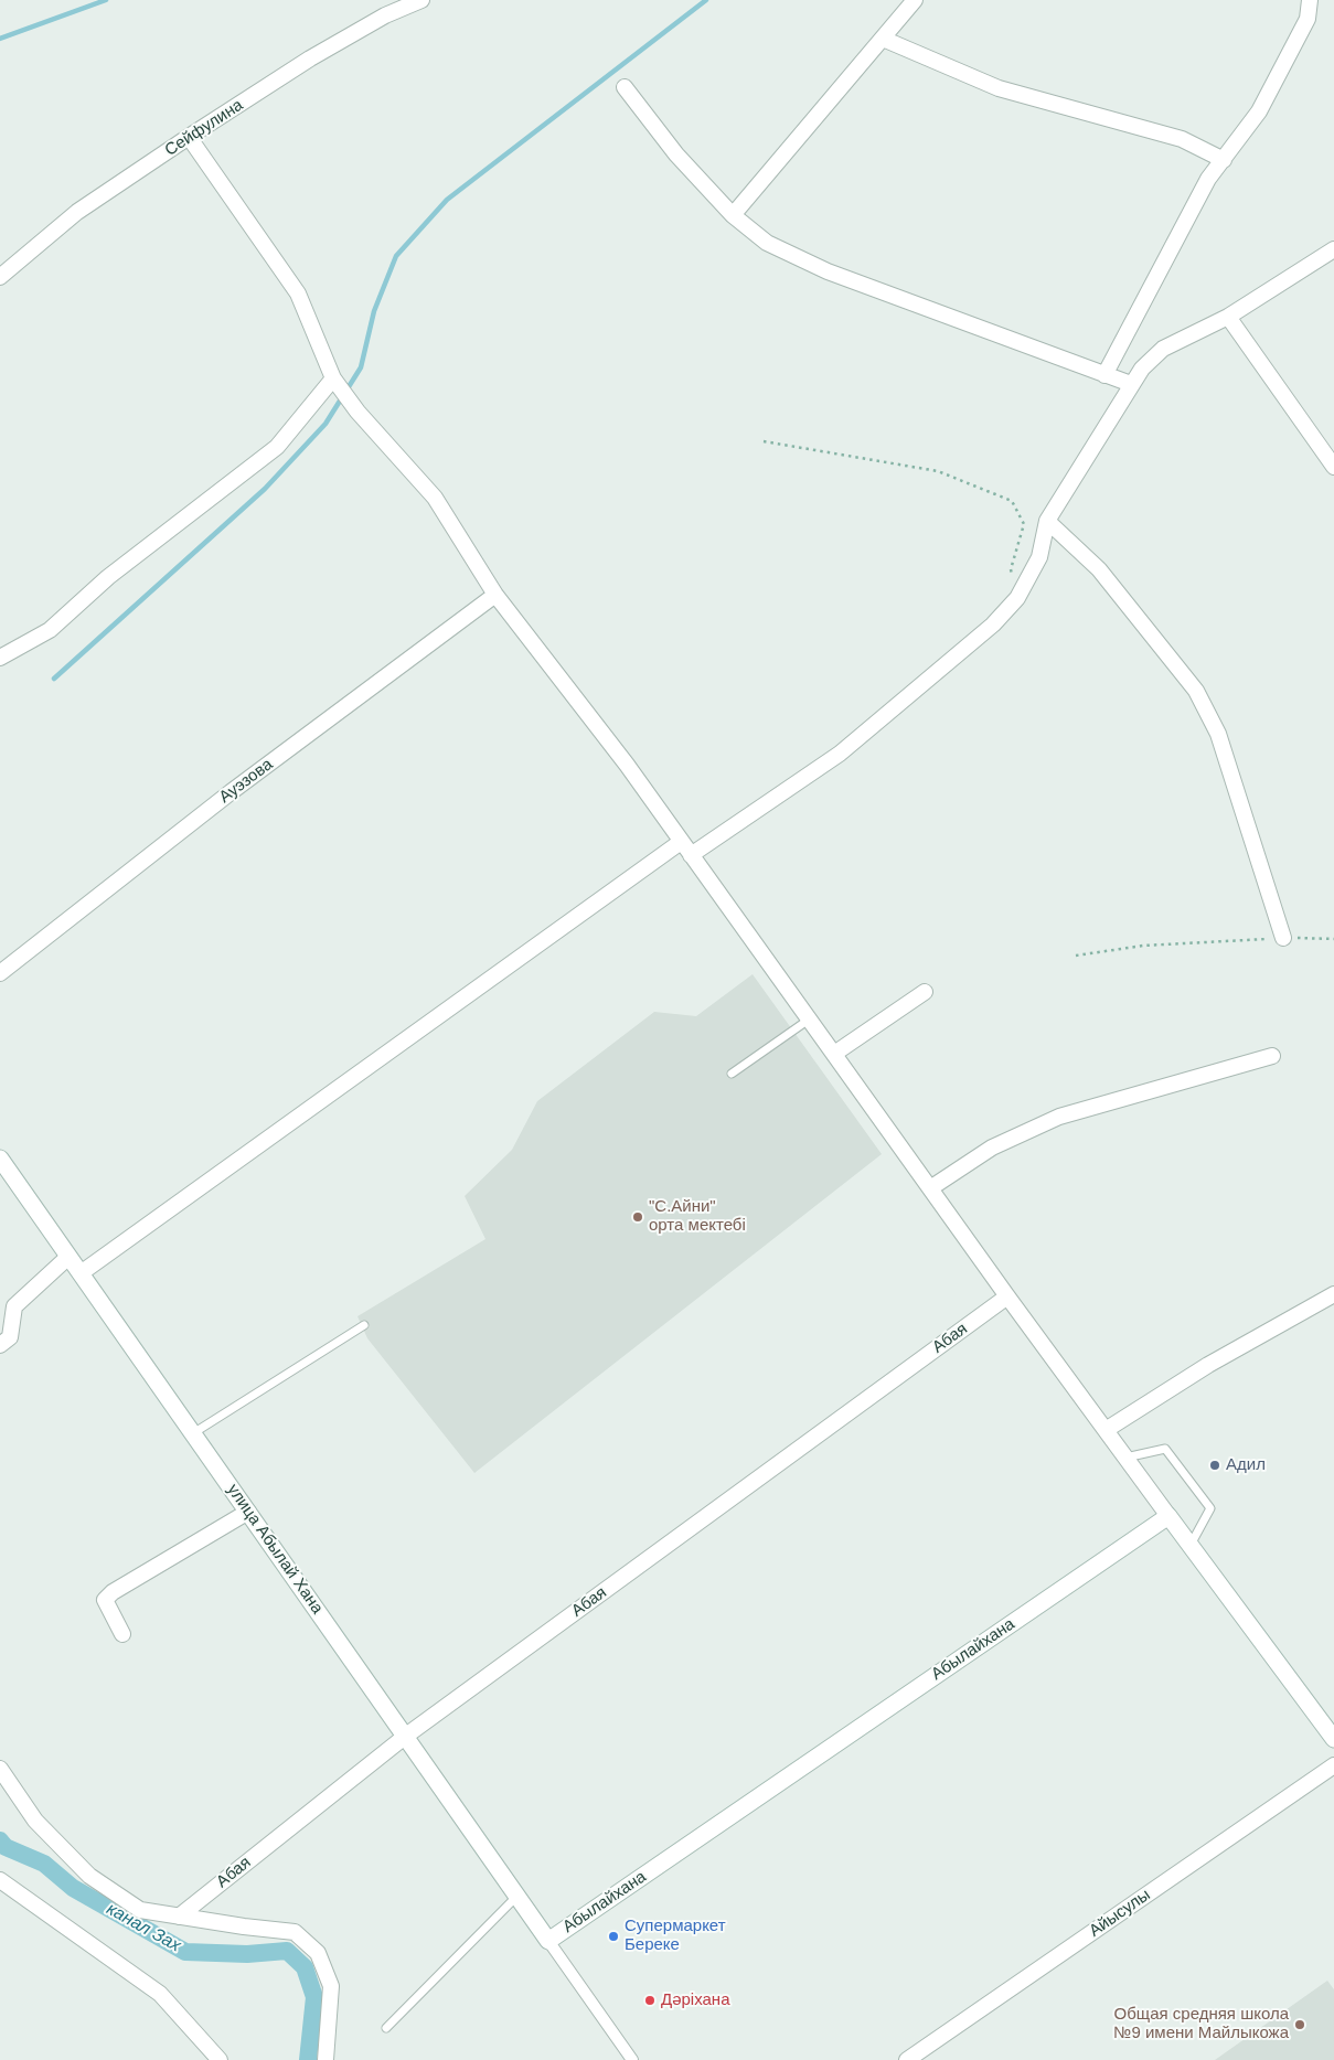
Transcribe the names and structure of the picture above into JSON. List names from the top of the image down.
{
  "streets": {
    "main road": ["улица Абылай Хана", "Абылайхана"],
    "street": [
      "Сейфулина",
      "Ауэзова",
      "Абая",
      "Айысулы"
    ]
  },
  "crossings": [
    ["Абая", "улица Абылай Хана"],
    ["улица Абылай Хана", "Абылайхана"]
  ],
  "water": ["канал Зах"],
  "places": [
    "\"С.Айни\" орта мектебі",
    "Адил",
    "Супермаркет Береке",
    "Дәріхана",
    "Общая средняя школа №9 имени Майлыкожа"
  ]
}
